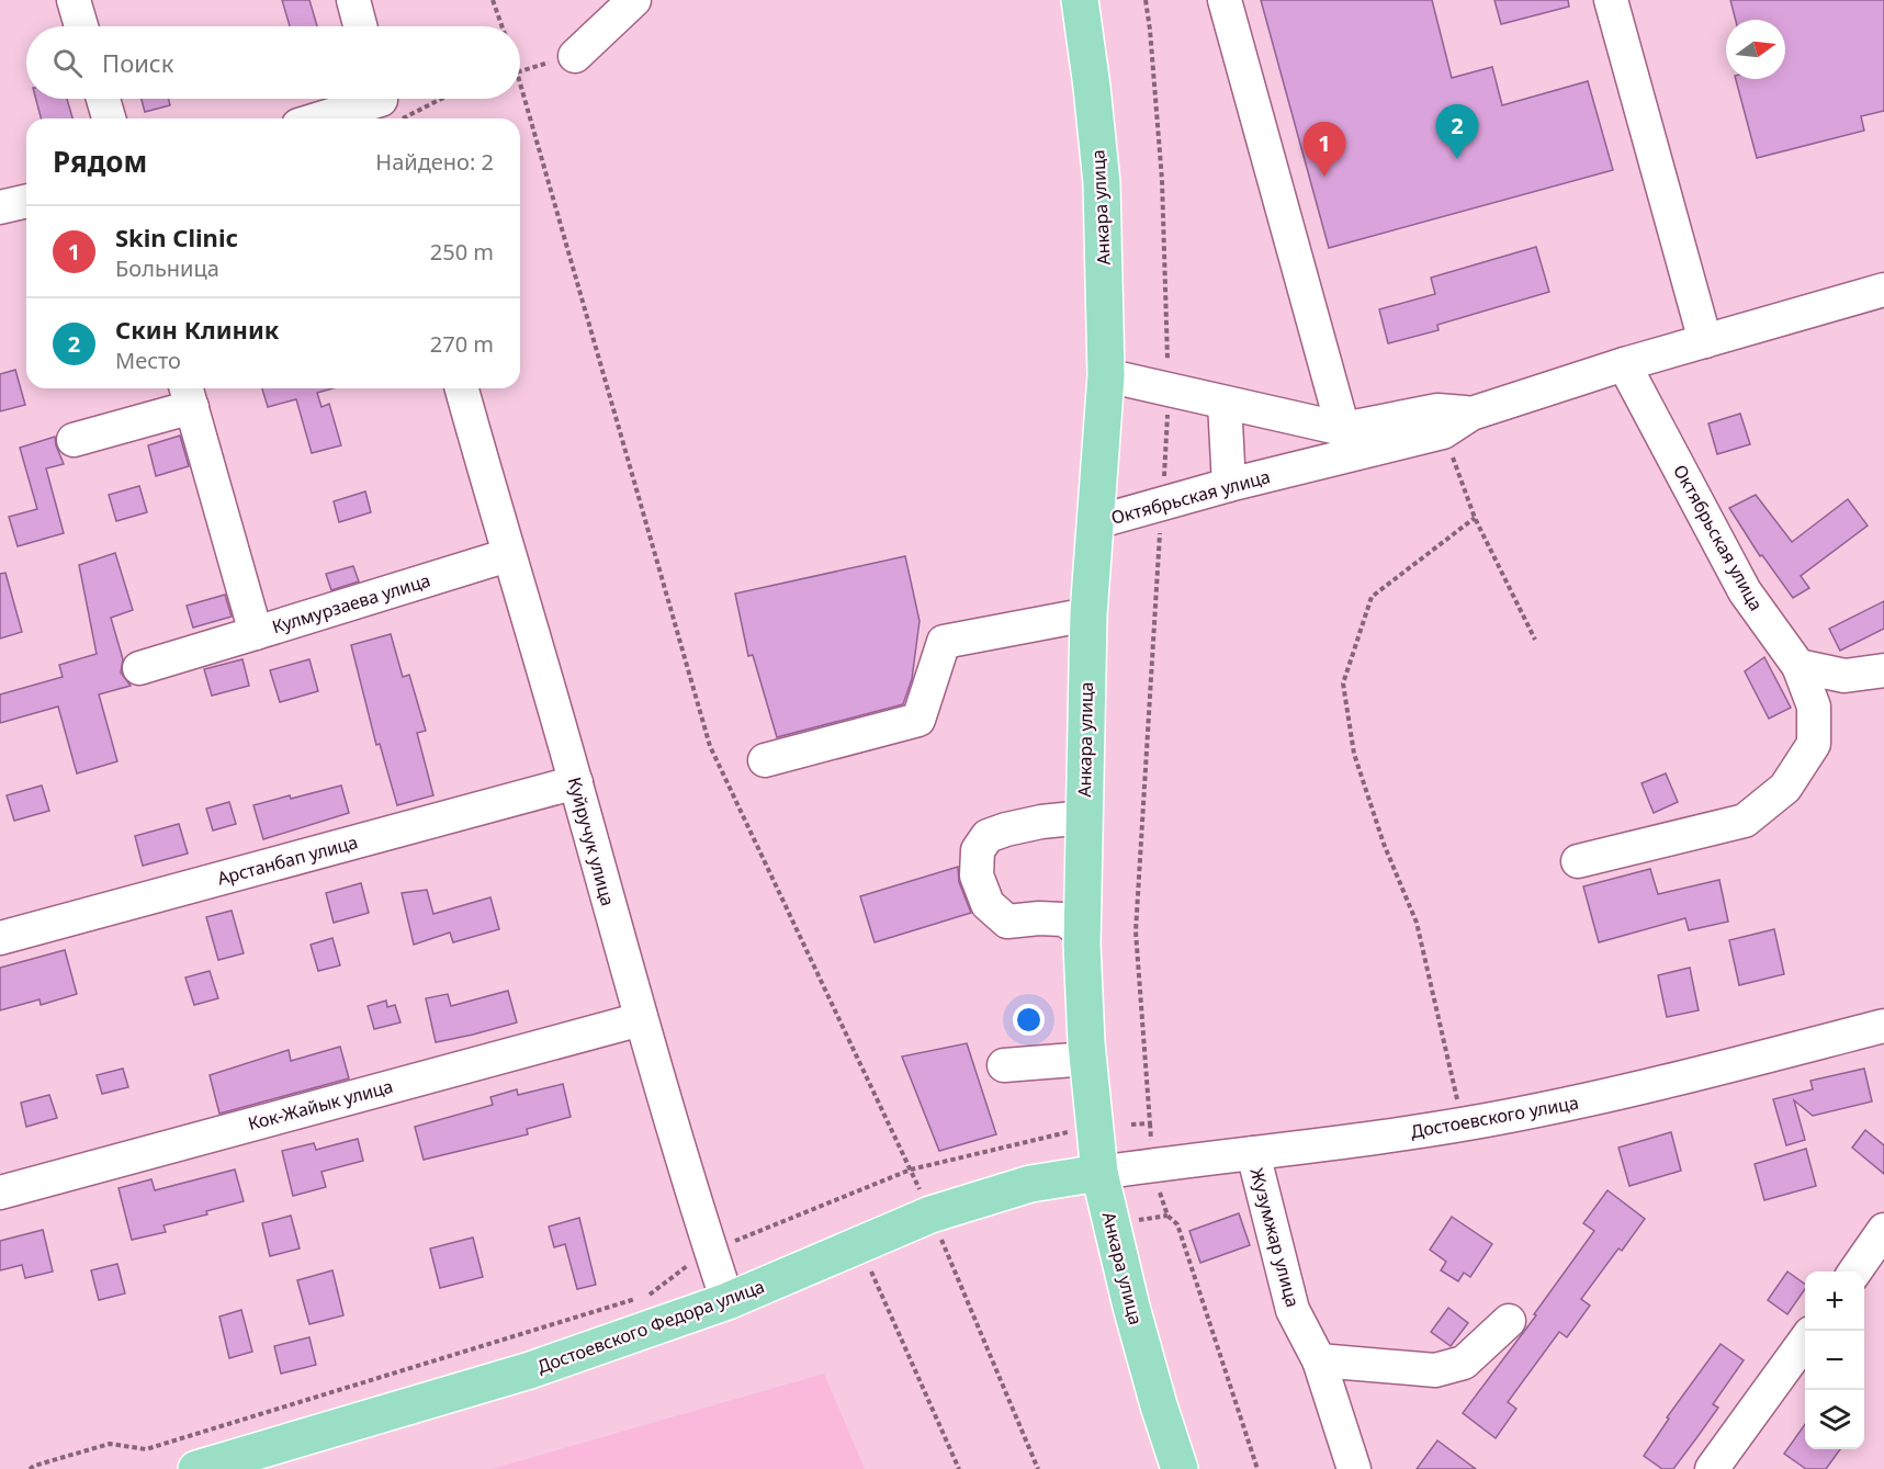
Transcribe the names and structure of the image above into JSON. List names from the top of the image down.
{
  "streets": {
    "main road": ["Анкара улица", "Достоевского Федора улица"],
    "street": [
      "Октябрьская улица",
      "Кулмурзаева улица",
      "Куйручук улица",
      "Арстанбап улица",
      "Кок-Жайык улица",
      "Достоевского улица",
      "Жузумжар улица"
    ]
  },
  "crossings": [
    ["Анкара улица", "Октябрьская улица"],
    ["Анкара улица", "Достоевского улица"],
    ["Анкара улица", "Достоевского Федора улица"],
    ["Кулмурзаева улица", "Куйручук улица"],
    ["Куйручук улица", "Арстанбап улица"],
    ["Куйручук улица", "Кок-Жайык улица"],
    ["Куйручук улица", "Достоевского Федора улица"],
    ["Достоевского улица", "Жузумжар улица"],
    ["Достоевского улица", "Достоевского Федора улица"]
  ],
  "north": "right",
  "page": {
    "search": "Поиск",
    "pins": ["2", "1"],
    "heading": ["Рядом", "Найдено: 2"],
    "list": [
      {
        "mark": "1",
        "name": "Skin Clinic",
        "note": "Больница",
        "value": "250 m"
      },
      {
        "mark": "2",
        "name": "Скин Клиник",
        "note": "Место",
        "value": "270 m"
      }
    ],
    "map_buttons": ["+", "−"]
  }
}
